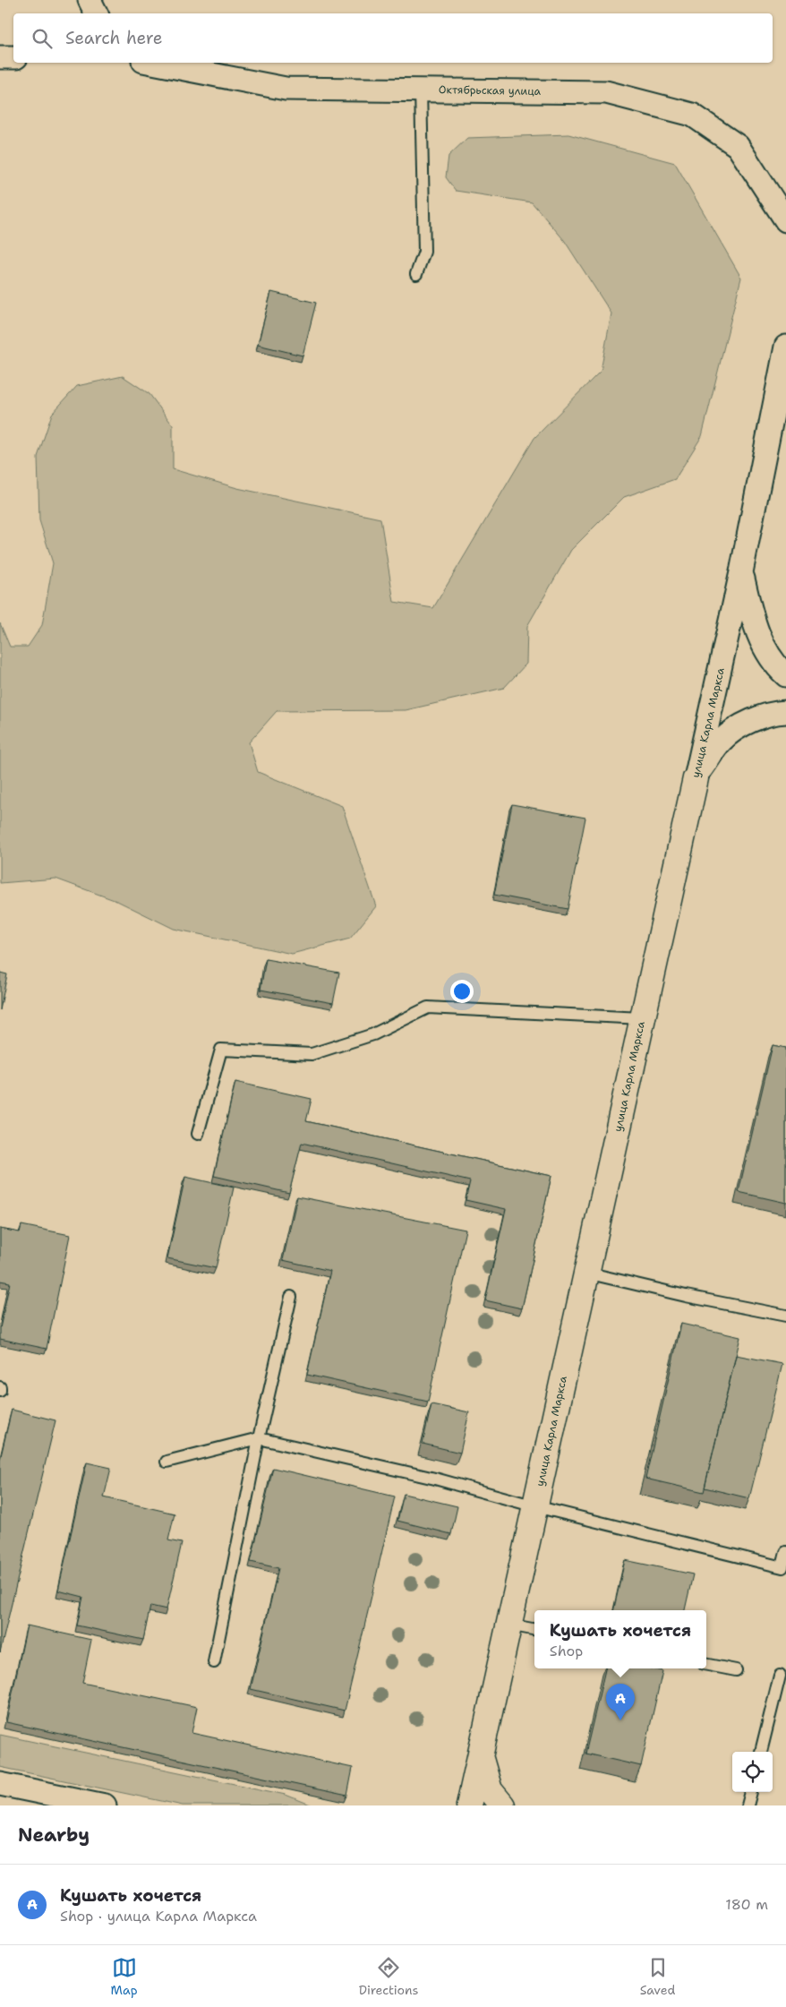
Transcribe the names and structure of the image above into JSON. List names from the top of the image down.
{
  "streets": {
    "street": ["Октябрьская улица", "улица Карла Маркса"]
  },
  "page": {
    "search": "Search here",
    "popup": ["Кушать хочется", "Shop"],
    "pins": "A",
    "heading": "Nearby",
    "list": [
      {
        "mark": "A",
        "name": "Кушать хочется",
        "note": "Shop · улица Карла Маркса",
        "value": "180 m"
      }
    ],
    "nav": ["Map", "Directions", "Saved"]
  }
}
